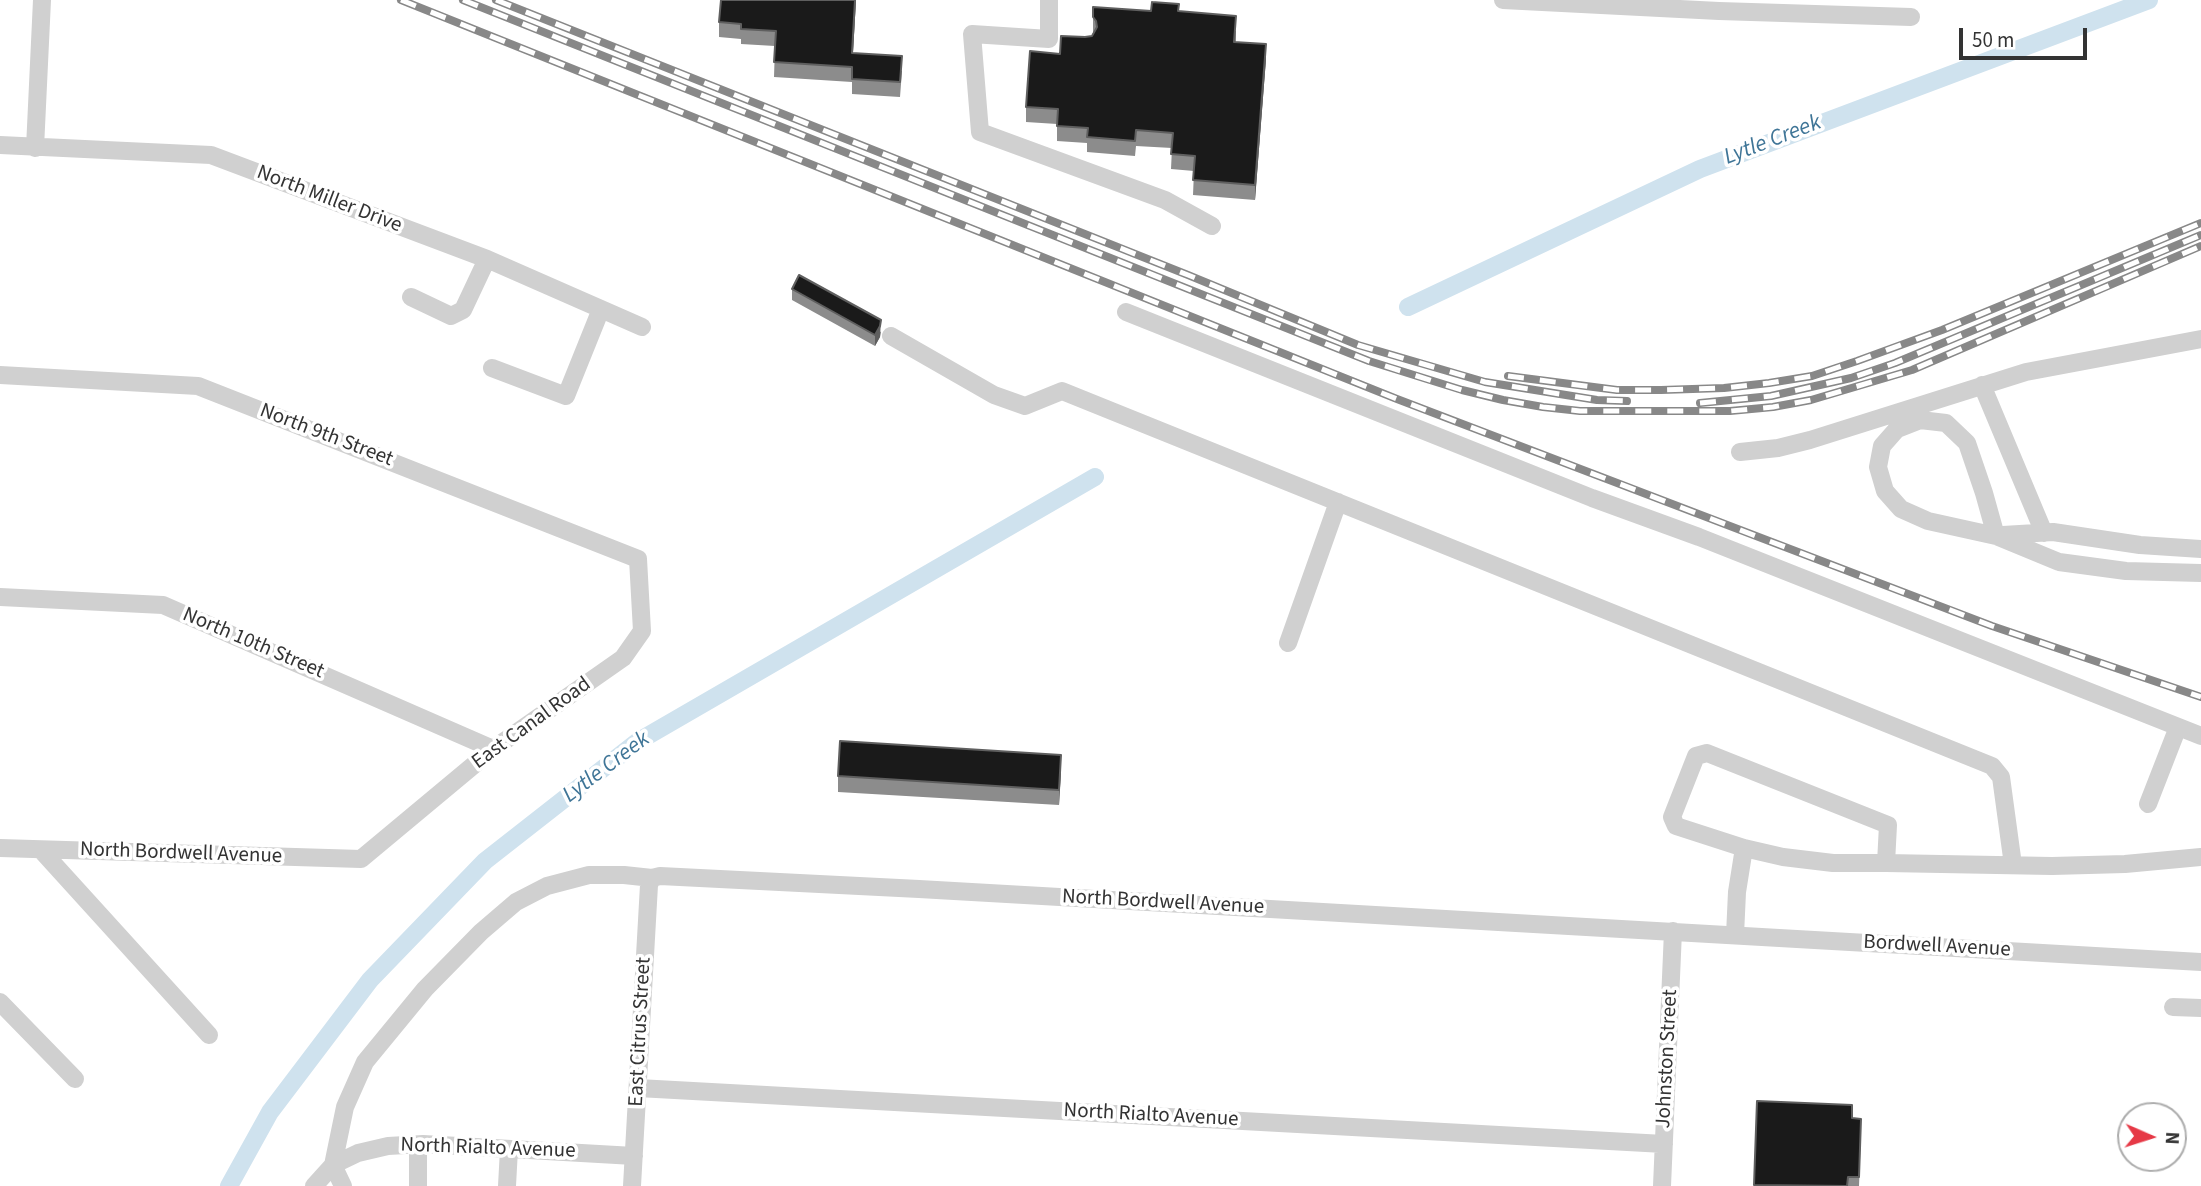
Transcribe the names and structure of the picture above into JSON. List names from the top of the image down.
{
  "streets": {
    "street": [
      "North Miller Drive",
      "North 9th Street",
      "North 10th Street",
      "East Canal Road",
      "North Bordwell Avenue",
      "Bordwell Avenue",
      "East Citrus Street",
      "Johnston Street",
      "North Rialto Avenue"
    ]
  },
  "crossings": [
    ["North 9th Street", "East Canal Road"],
    ["North 10th Street", "East Canal Road"],
    ["East Canal Road", "North Bordwell Avenue"],
    ["North Bordwell Avenue", "Bordwell Avenue"],
    ["North Bordwell Avenue", "East Citrus Street"],
    ["North Bordwell Avenue", "Johnston Street"],
    ["North Bordwell Avenue", "North Rialto Avenue"],
    ["Bordwell Avenue", "Johnston Street"],
    ["East Citrus Street", "North Rialto Avenue"],
    ["Johnston Street", "North Rialto Avenue"]
  ],
  "water": ["Lytle Creek"],
  "scale_bar": "50 m",
  "north": "right"
}
